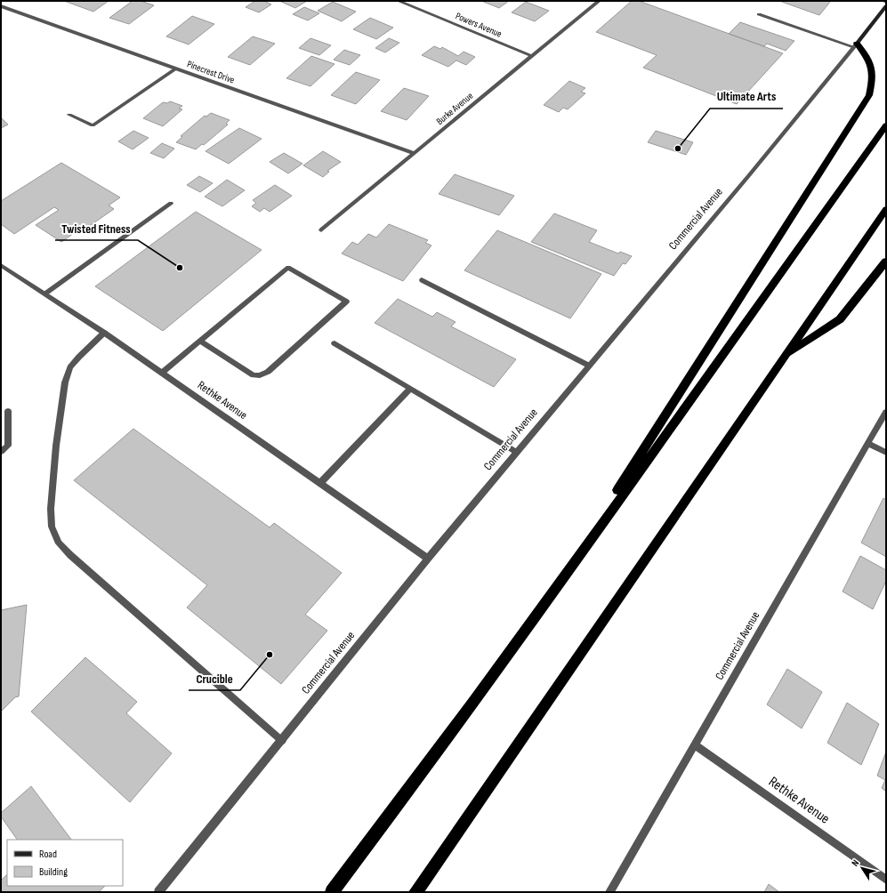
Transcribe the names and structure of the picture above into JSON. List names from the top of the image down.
{
  "streets": {
    "street": [
      "Powers Avenue",
      "Pinecrest Drive",
      "Burke Avenue",
      "Commercial Avenue",
      "Rethke Avenue"
    ]
  },
  "crossings": [
    ["Powers Avenue", "Burke Avenue"],
    ["Pinecrest Drive", "Burke Avenue"],
    ["Commercial Avenue", "Rethke Avenue"]
  ],
  "places": ["Ultimate Arts", "Twisted Fitness", "Crucible"],
  "legend": ["Road", "Building"],
  "north": "top left"
}
